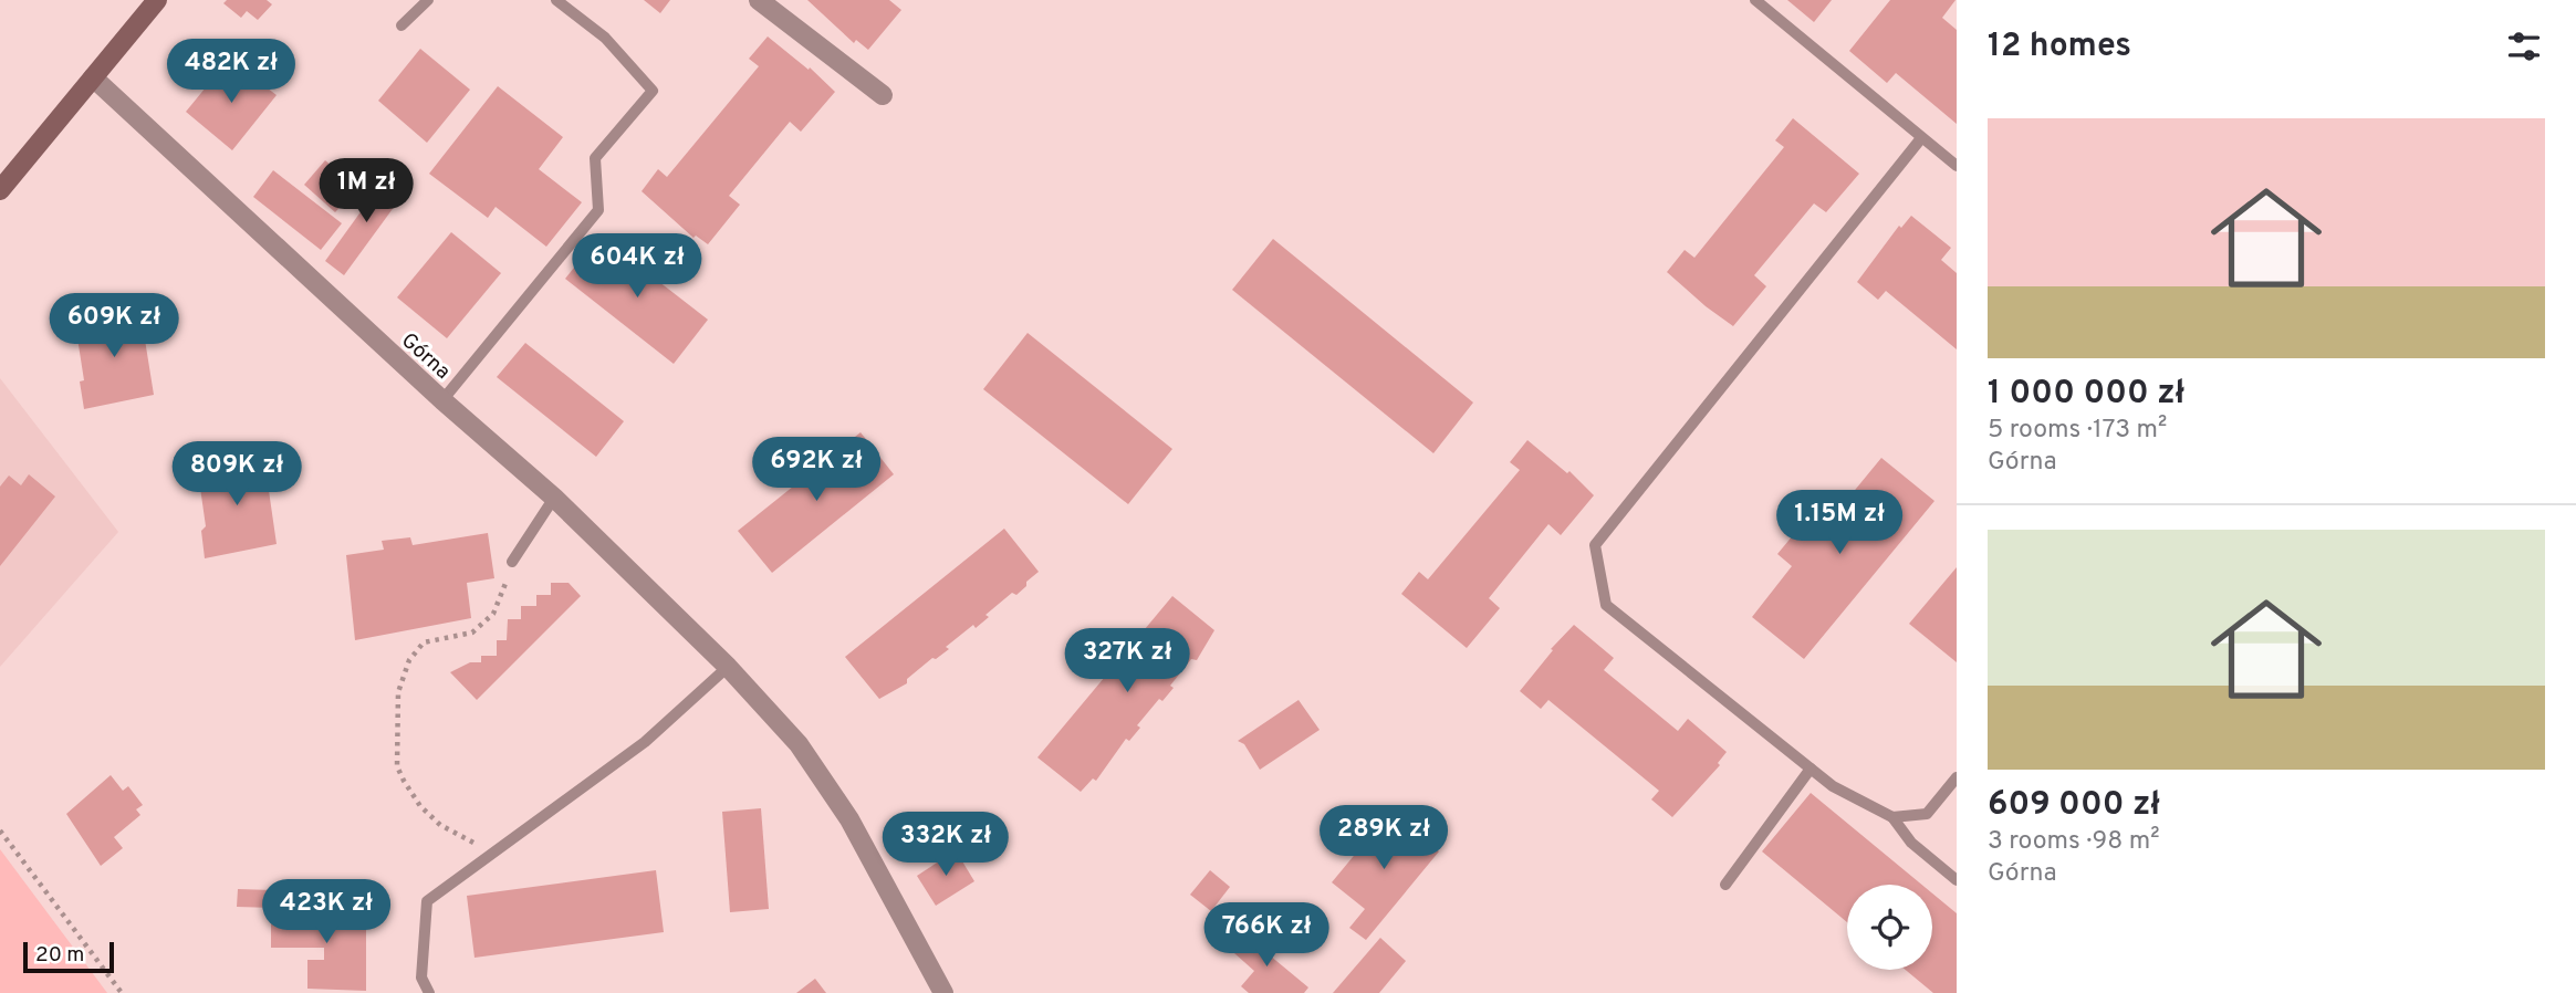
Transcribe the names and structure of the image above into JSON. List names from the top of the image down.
{
  "streets": {
    "street": ["Górna"]
  },
  "scale_bar": "20 m",
  "page": {
    "heading": "12 homes",
    "price": [
      "482K zł",
      "1M zł",
      "604K zł",
      "609K zł",
      "692K zł",
      "809K zł",
      "1.15M zł",
      "327K zł",
      "289K zł",
      "332K zł",
      "423K zł",
      "766K zł"
    ],
    "list": [
      {
        "name": "1 000 000 zł",
        "note": "5 rooms · 173 m² · Górna"
      },
      {
        "name": "609 000 zł",
        "note": "3 rooms · 98 m² · Górna"
      }
    ],
    "scale": "20 m"
  }
}
